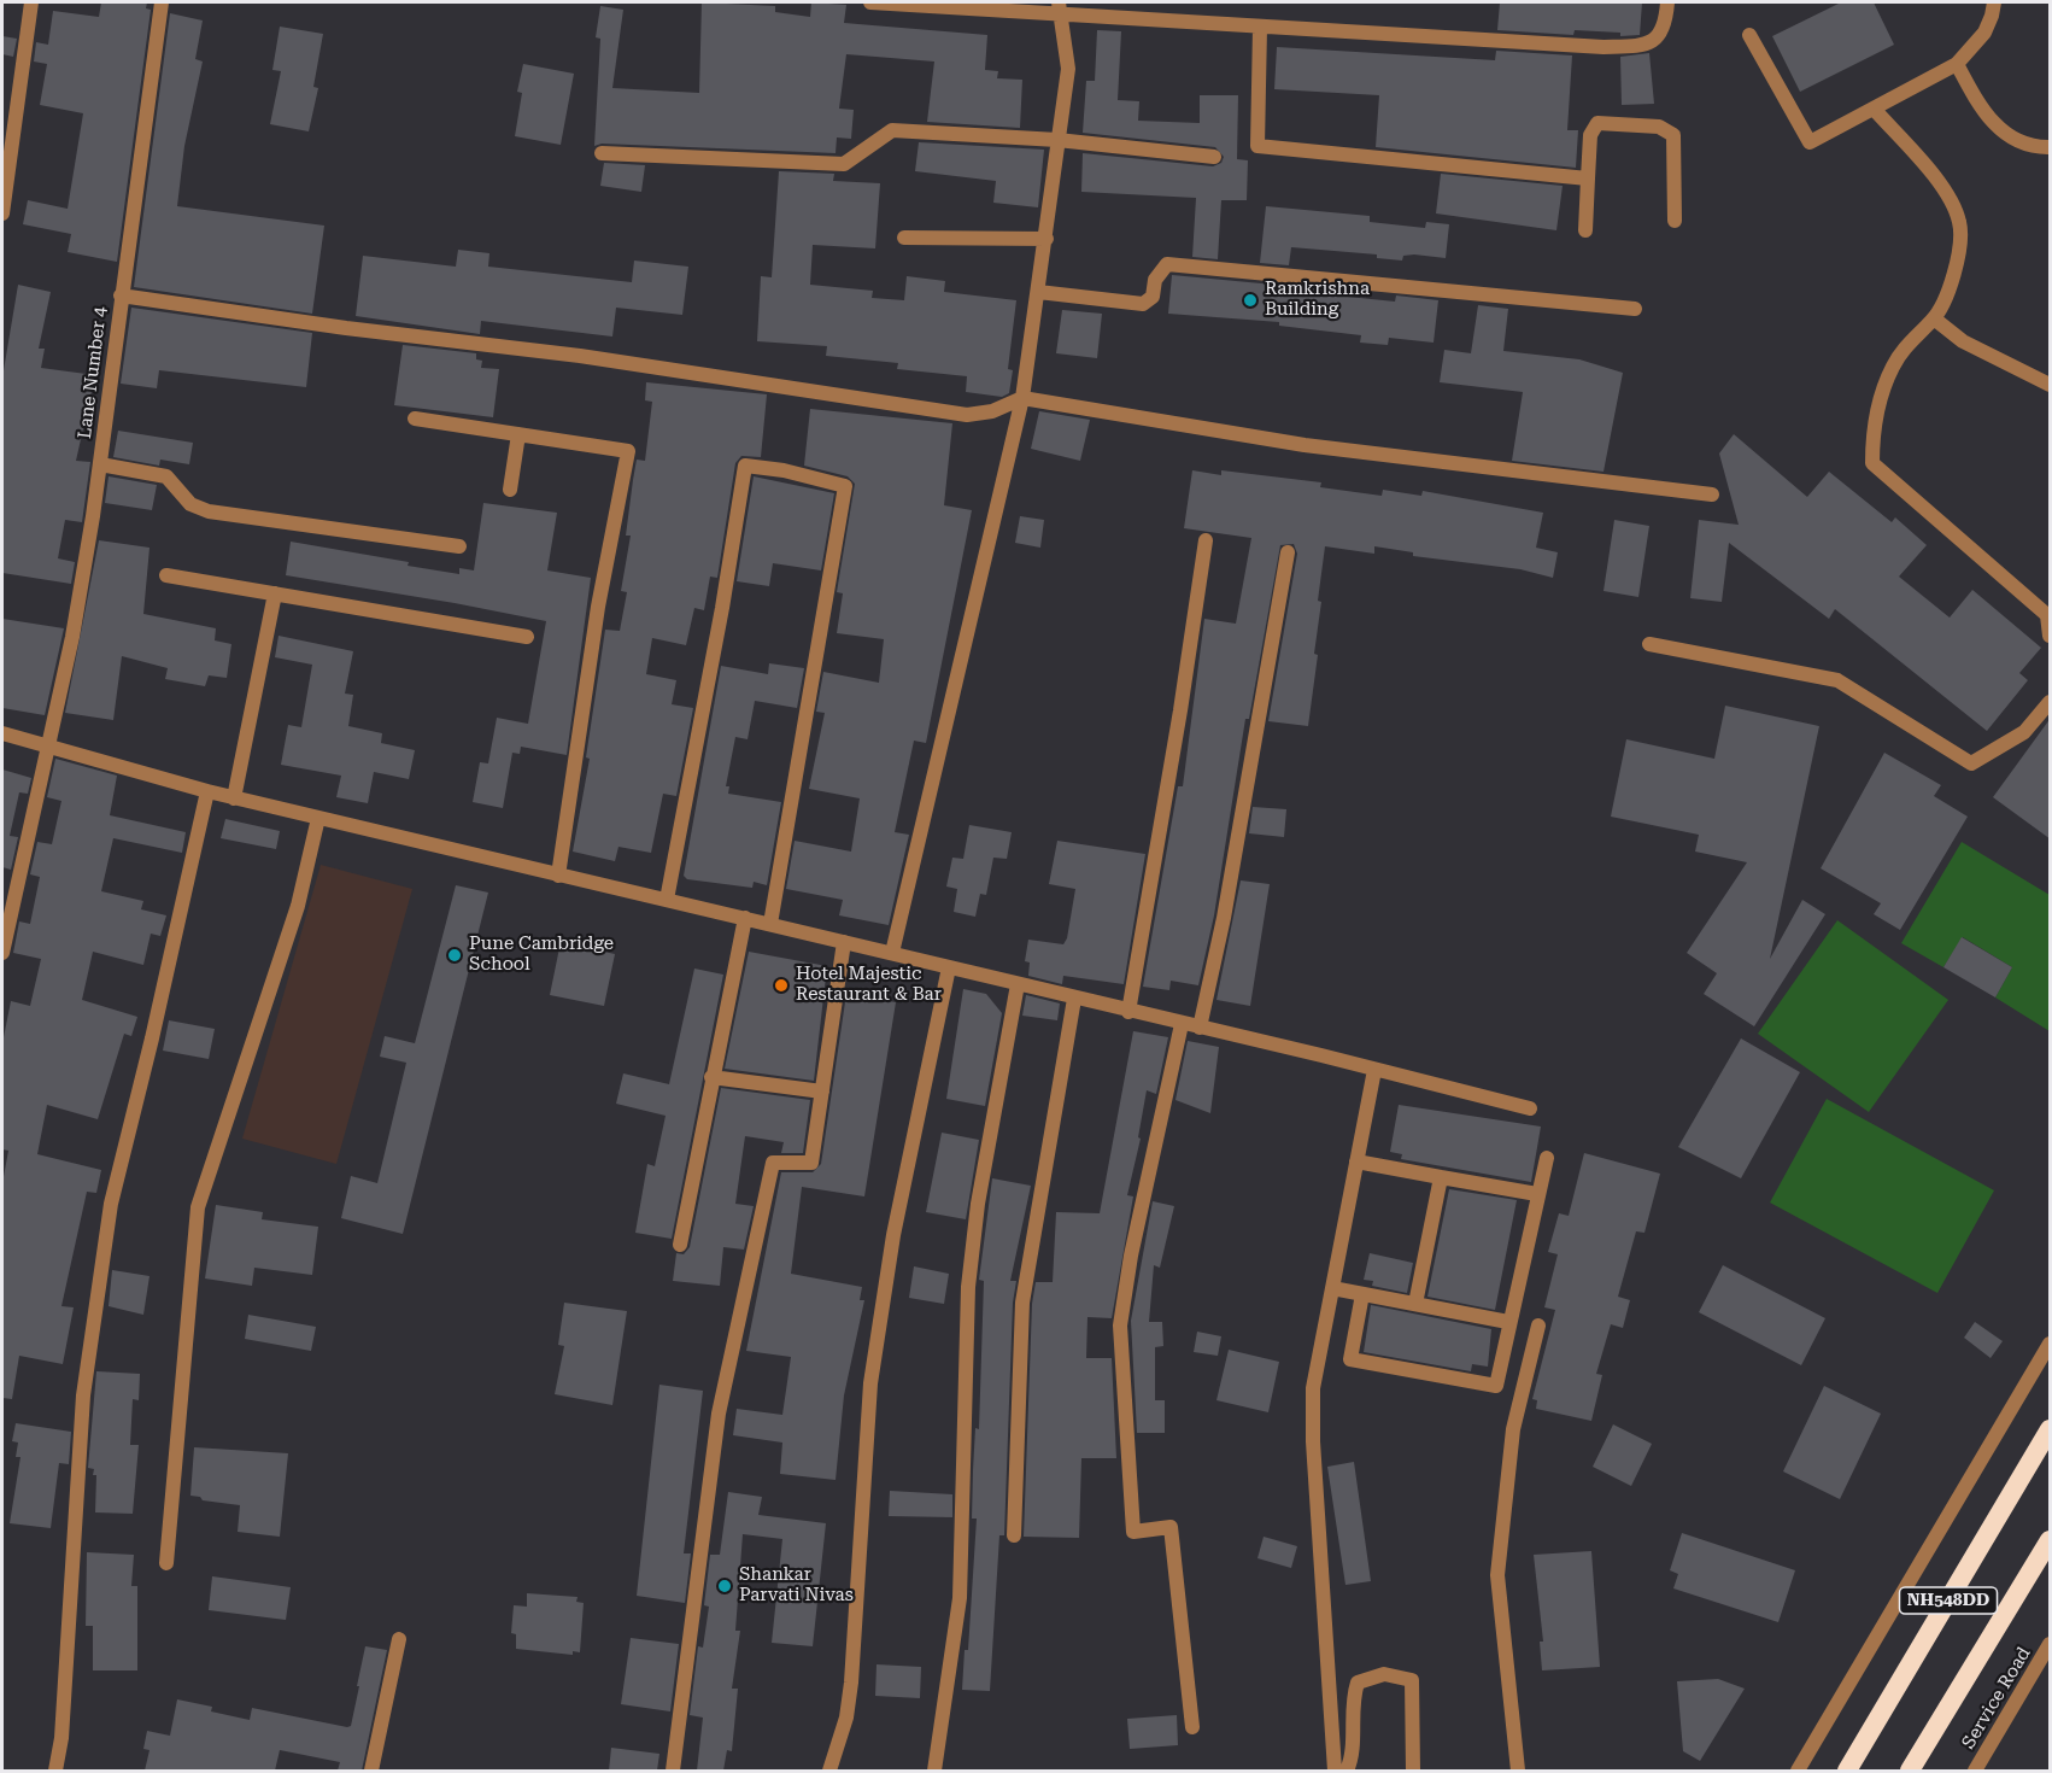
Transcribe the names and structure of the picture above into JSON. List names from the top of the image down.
{
  "streets": {
    "highway": ["NH548DD"],
    "street": ["Lane Number 4", "Service Road"]
  },
  "places": [
    "Ramkrishna Building",
    "Pune Cambridge School",
    "Hotel Majestic Restaurant & Bar",
    "Shankar Parvati Nivas"
  ]
}
